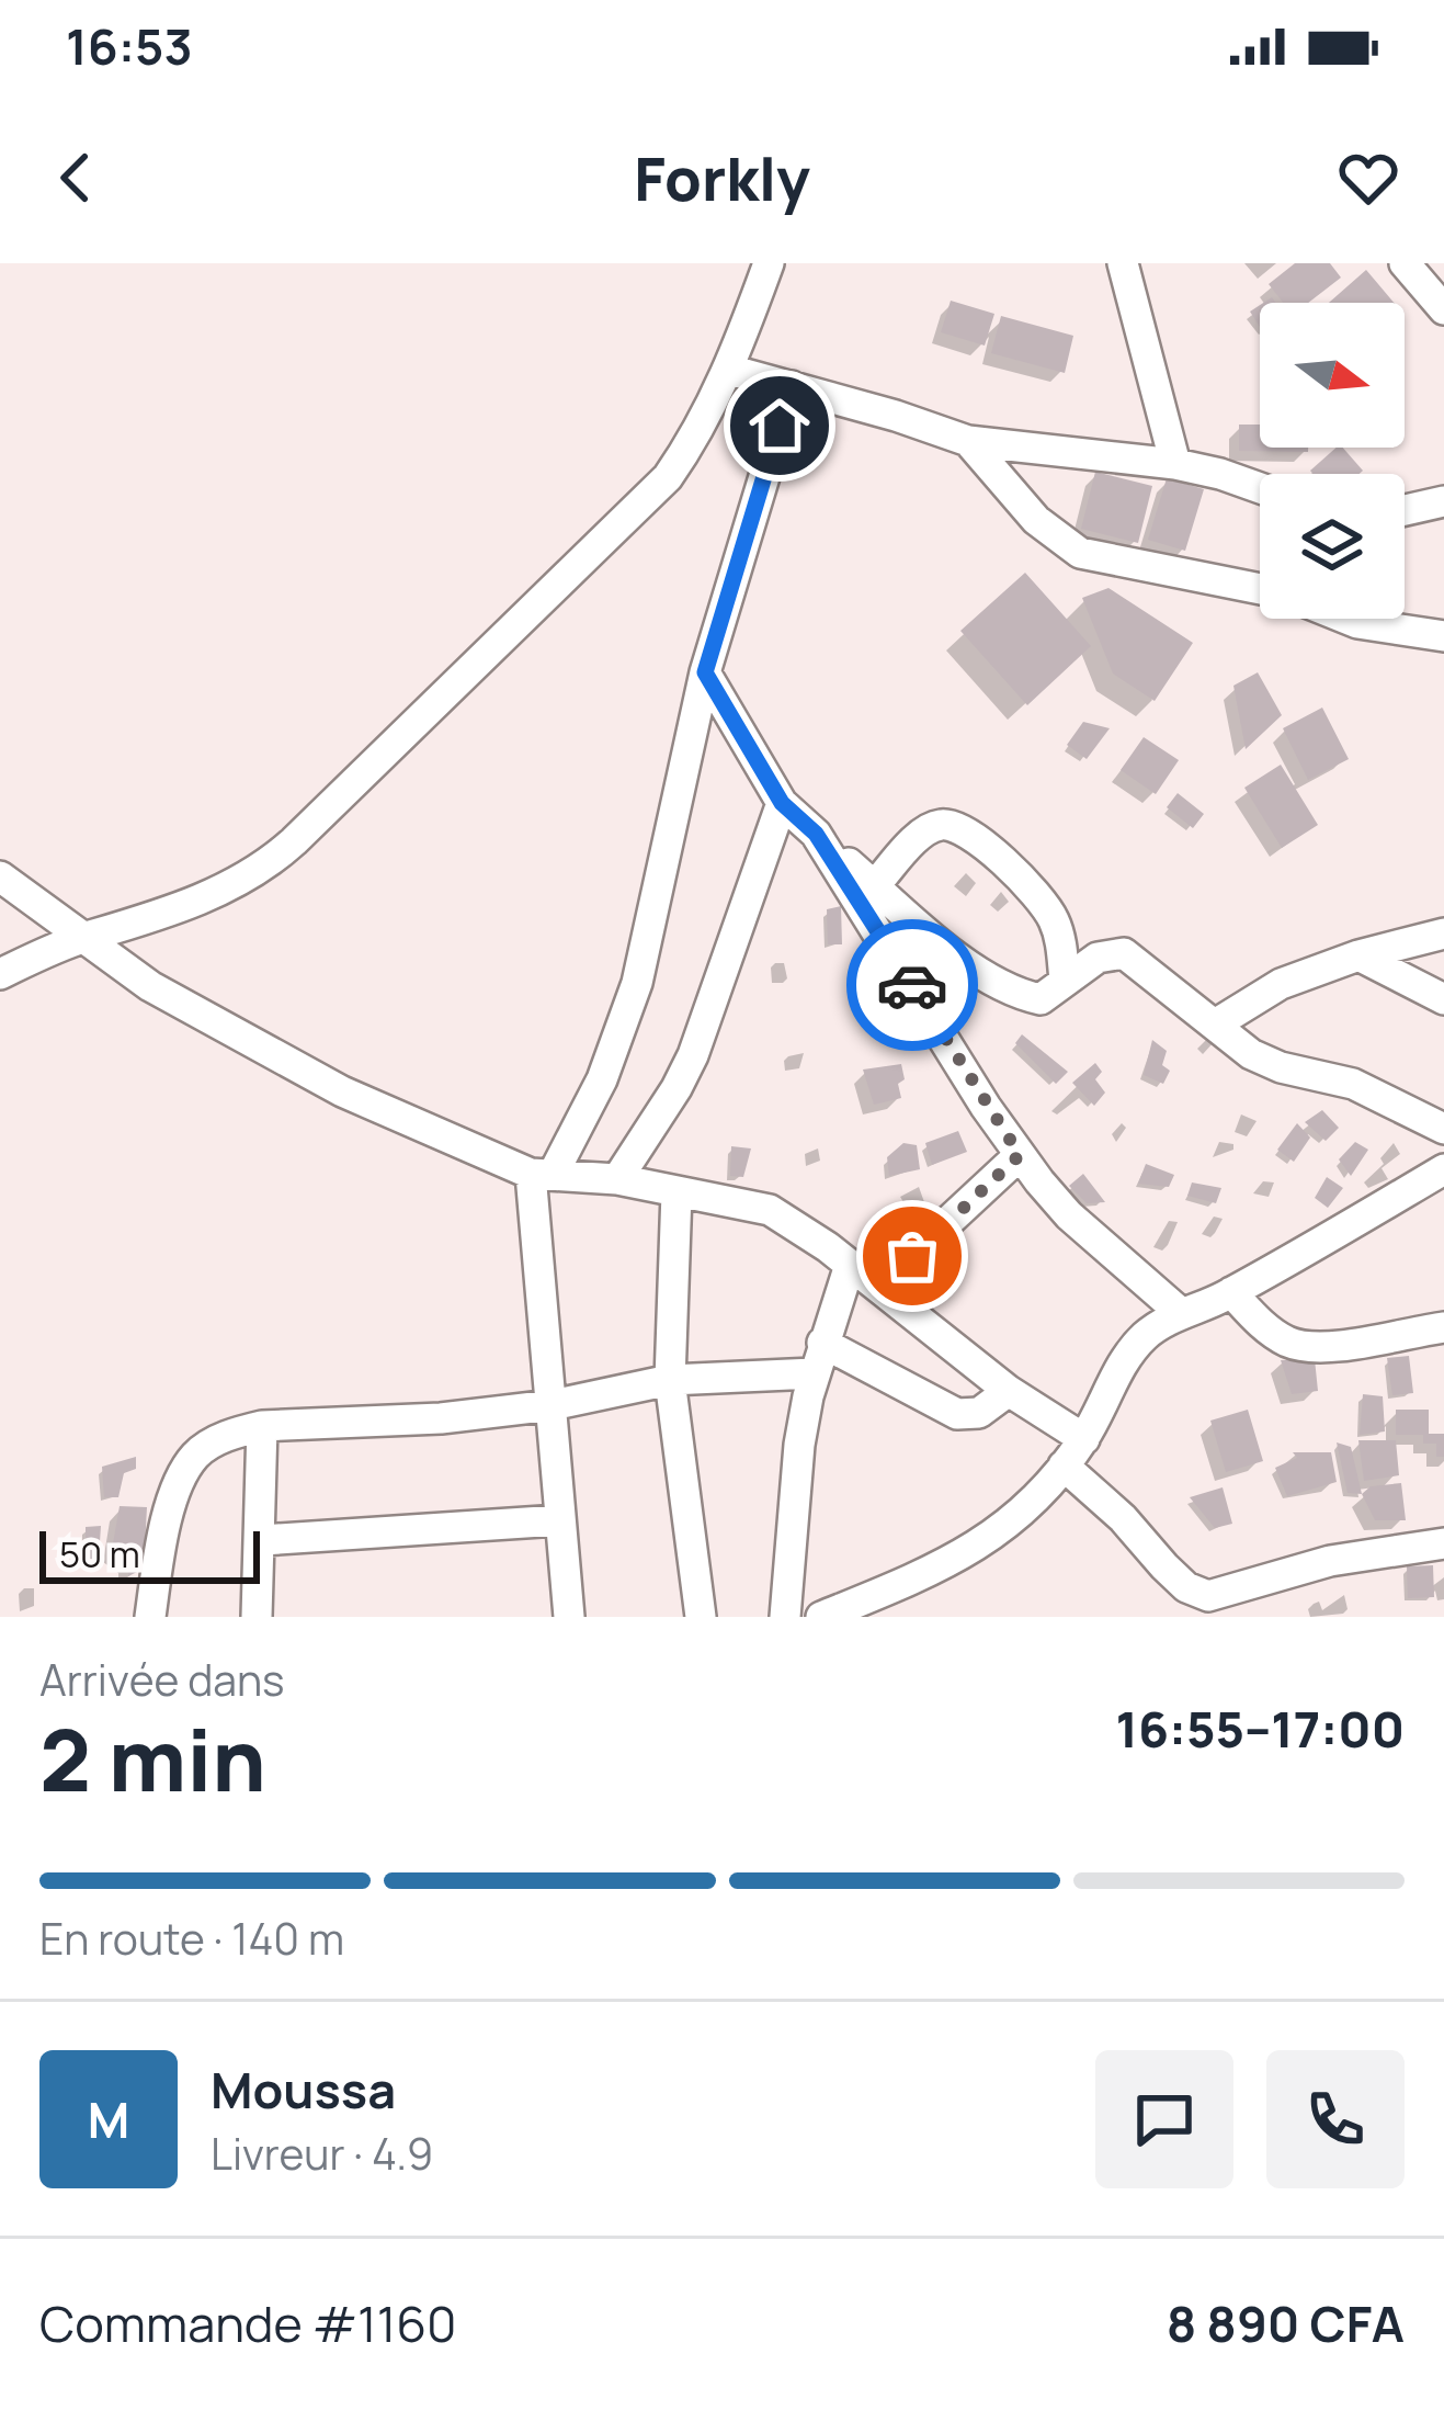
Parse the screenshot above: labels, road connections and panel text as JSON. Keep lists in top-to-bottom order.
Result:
{
  "scale_bar": "50 m",
  "north": "right",
  "page": {
    "status": "16:53",
    "header": "Forkly",
    "scale": "50 m",
    "heading": ["2 min", "Arrivée dans", "16:55–17:00"],
    "panel": [
      "Moussa",
      "Livreur · 4.9",
      "Commande #1160",
      "8 890 CFA"
    ],
    "bar": "En route · 140 m",
    "round": "M"
  }
}
